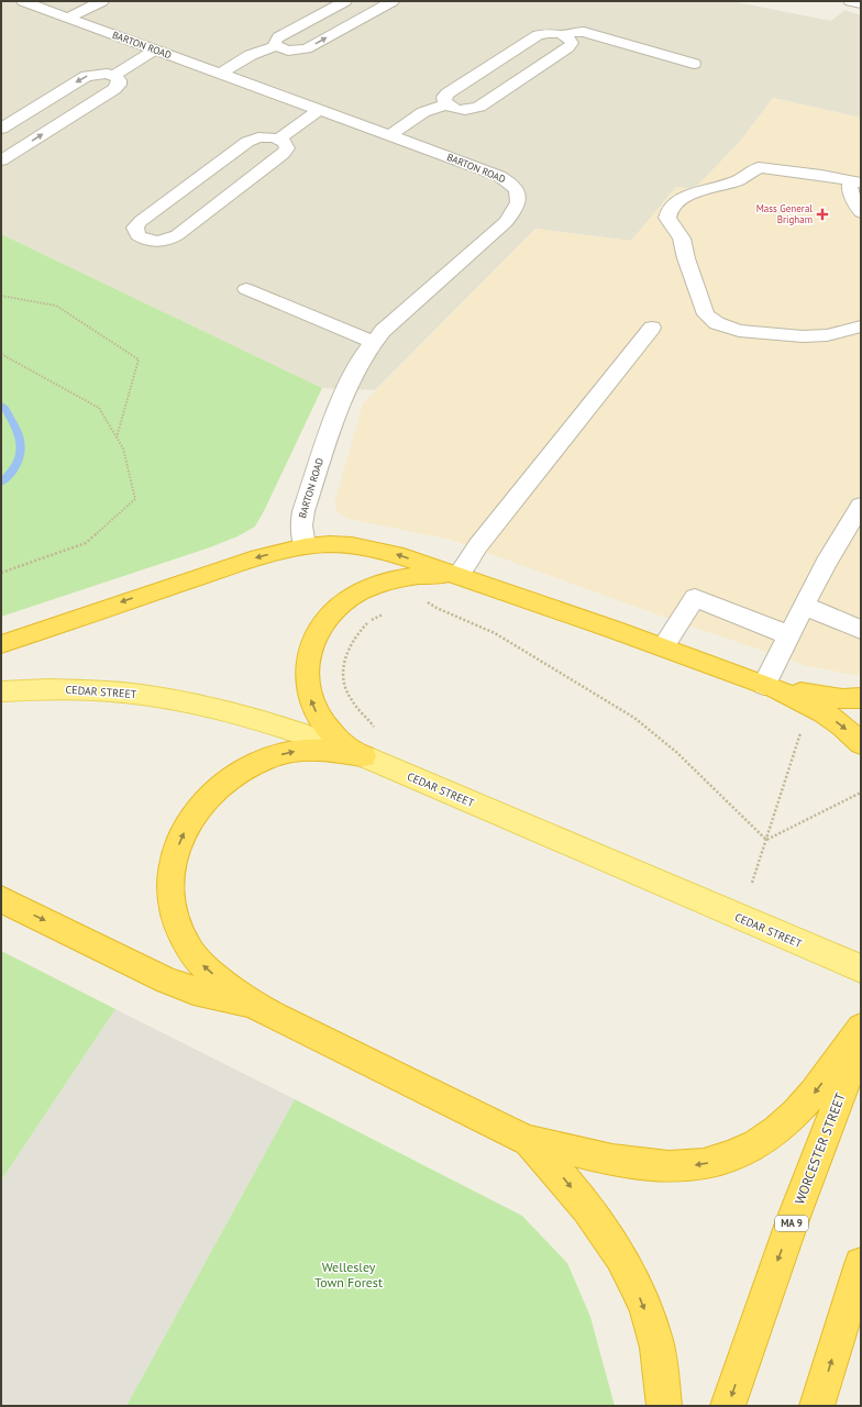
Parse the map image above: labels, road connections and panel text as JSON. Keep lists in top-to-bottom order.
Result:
{
  "streets": {
    "highway": ["WORCESTER STREET", "MA 9"],
    "main road": ["CEDAR STREET"],
    "lane": ["BARTON ROAD"]
  },
  "parks": ["Wellesley Town Forest"],
  "places": {
    "health": ["Mass General Brigham"]
  }
}
